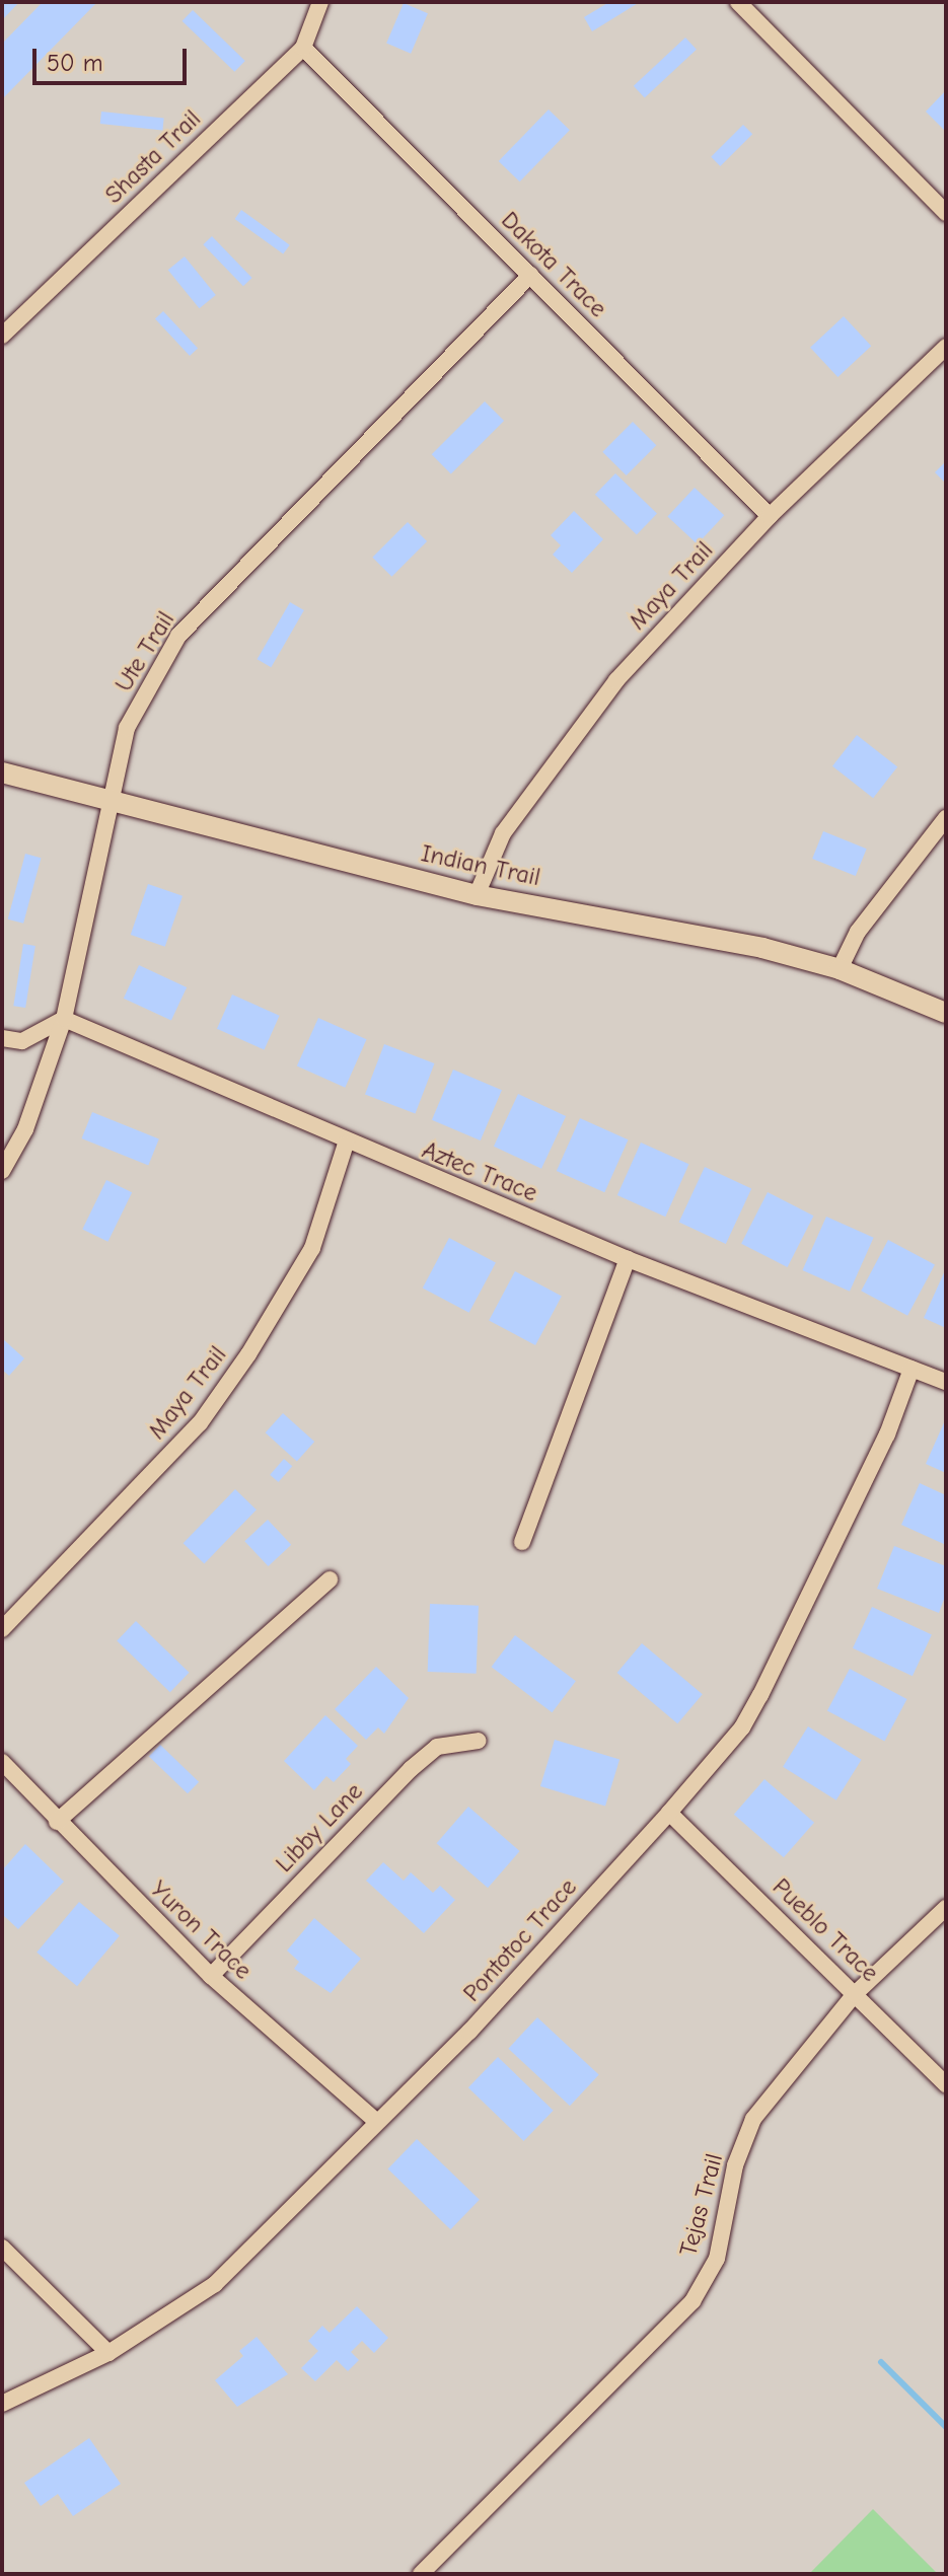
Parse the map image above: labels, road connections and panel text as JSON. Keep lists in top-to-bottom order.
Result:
{
  "streets": {
    "street": [
      "Shasta Trail",
      "Dakota Trace",
      "Maya Trail",
      "Ute Trail",
      "Indian Trail",
      "Aztec Trace",
      "Libby Lane",
      "Yuron Trace",
      "Pueblo Trace",
      "Pontotoc Trace",
      "Tejas Trail"
    ]
  },
  "crossings": [
    ["Shasta Trail", "Dakota Trace"],
    ["Dakota Trace", "Maya Trail"],
    ["Dakota Trace", "Ute Trail"],
    ["Maya Trail", "Indian Trail"],
    ["Maya Trail", "Aztec Trace"],
    ["Ute Trail", "Indian Trail"],
    ["Ute Trail", "Aztec Trace"],
    ["Aztec Trace", "Pontotoc Trace"],
    ["Libby Lane", "Yuron Trace"],
    ["Yuron Trace", "Pontotoc Trace"],
    ["Pueblo Trace", "Pontotoc Trace"],
    ["Pueblo Trace", "Tejas Trail"]
  ],
  "scale_bar": "50 m"
}
